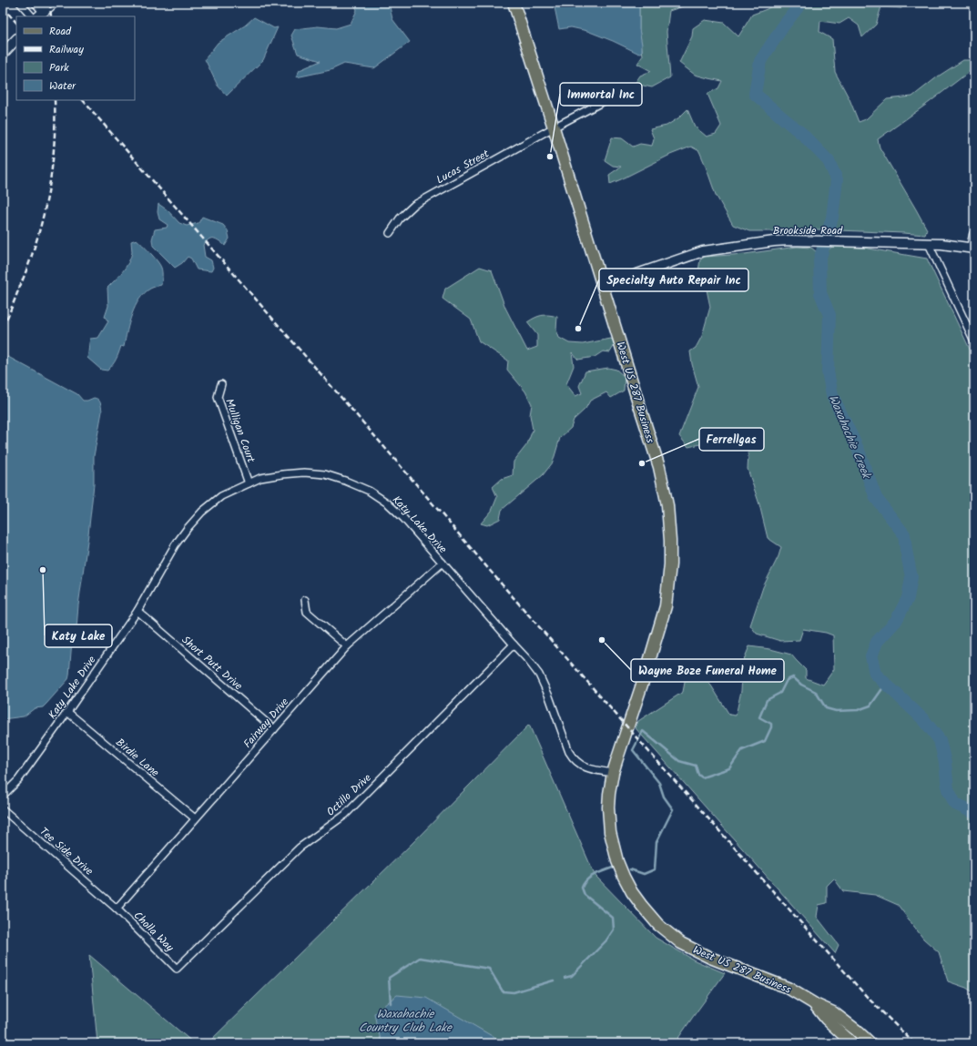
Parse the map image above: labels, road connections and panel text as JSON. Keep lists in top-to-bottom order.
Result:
{
  "streets": {
    "main road": ["Brookside Road", "West US 287 Business"],
    "street": [
      "Lucas Street",
      "Mulligan Court",
      "Katy Lake Drive",
      "Short Putt Drive",
      "Fairway Drive",
      "Birdie Lane",
      "Octillo Drive",
      "Tee Side Drive",
      "Cholla Way"
    ]
  },
  "crossings": [
    ["Lucas Street", "West US 287 Business"],
    ["Brookside Road", "West US 287 Business"],
    ["West US 287 Business", "Katy Lake Drive"],
    ["Mulligan Court", "Katy Lake Drive"],
    ["Katy Lake Drive", "Short Putt Drive"],
    ["Katy Lake Drive", "Fairway Drive"],
    ["Katy Lake Drive", "Birdie Lane"],
    ["Katy Lake Drive", "Octillo Drive"],
    ["Short Putt Drive", "Fairway Drive"],
    ["Fairway Drive", "Birdie Lane"],
    ["Fairway Drive", "Tee Side Drive"],
    ["Fairway Drive", "Cholla Way"],
    ["Octillo Drive", "Cholla Way"],
    ["Tee Side Drive", "Cholla Way"]
  ],
  "water": ["Waxahachie Creek", "Waxahachie Country Club Lake"],
  "places": [
    "Immortal Inc",
    "Specialty Auto Repair Inc",
    "Ferrellgas",
    "Katy Lake",
    "Wayne Boze Funeral Home"
  ],
  "legend": [
    "Road",
    "Railway",
    "Park",
    "Water"
  ]
}
